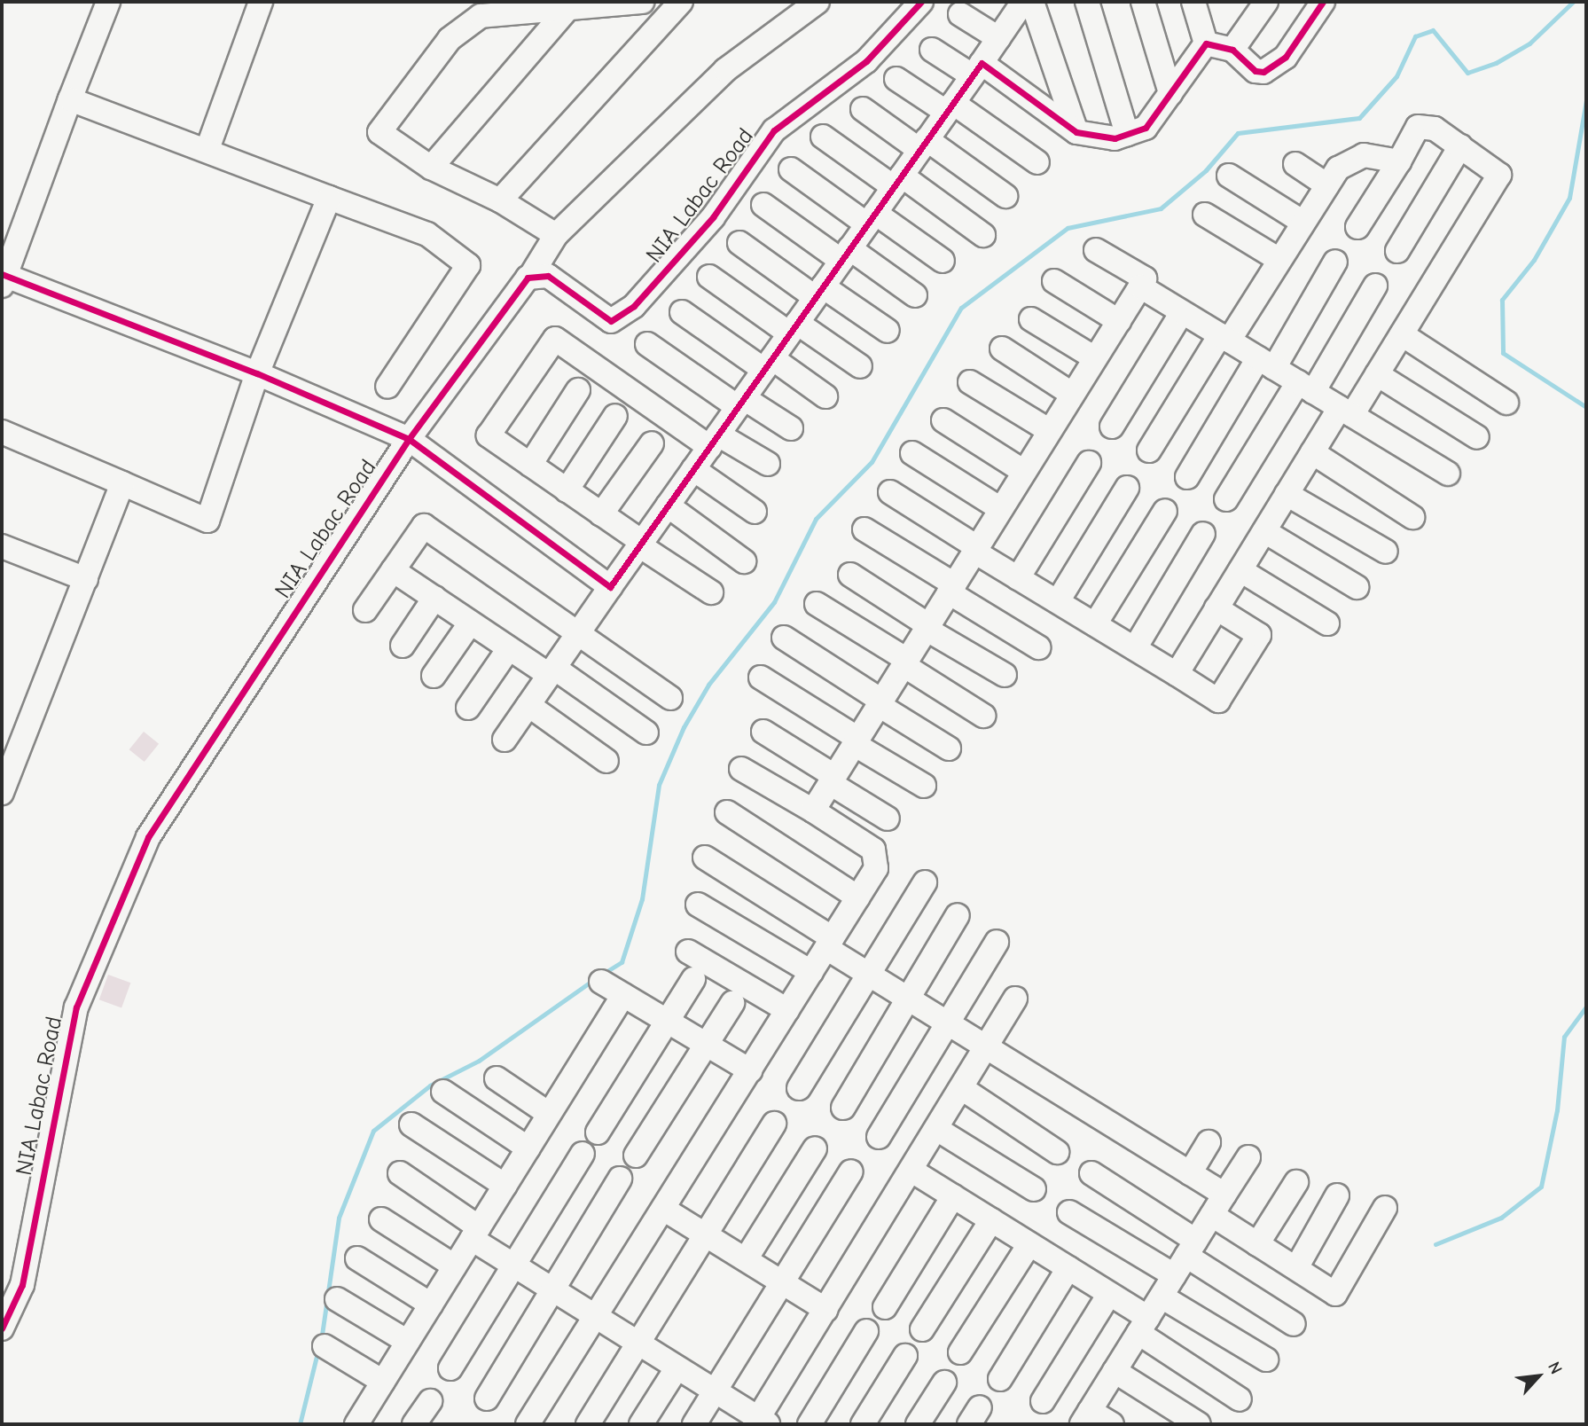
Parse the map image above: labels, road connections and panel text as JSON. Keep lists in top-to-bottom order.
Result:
{
  "streets": {
    "street": ["NIA Labac Road"]
  },
  "north": "top right"
}
